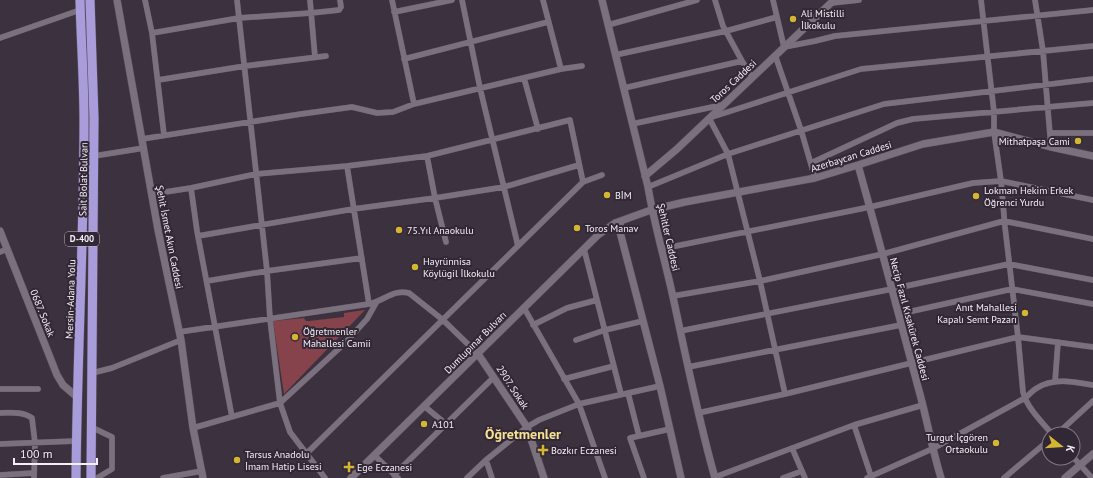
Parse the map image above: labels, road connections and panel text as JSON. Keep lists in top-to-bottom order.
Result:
{
  "streets": {
    "highway": ["Sait Bolat Bulvarı", "D-400", "Mersin-Adana Yolu"],
    "street": [
      "Toros Caddesi",
      "Azerbaycan Caddesi",
      "Şehit İsmet Akın Caddesi",
      "Şehitler Caddesi",
      "0687. Sokak",
      "Necip Fazıl Kısakürek Caddesi",
      "Dumlupınar Bulvarı",
      "2907. Sokak"
    ]
  },
  "crossings": [
    ["Toros Caddesi", "Şehitler Caddesi"],
    ["Azerbaycan Caddesi", "Şehitler Caddesi"],
    ["Azerbaycan Caddesi", "Necip Fazıl Kısakürek Caddesi"],
    ["Azerbaycan Caddesi", "Dumlupınar Bulvarı"],
    ["Mersin-Adana Yolu", "0687. Sokak"],
    ["Dumlupınar Bulvarı", "2907. Sokak"]
  ],
  "districts": ["Öğretmenler"],
  "places": {
    "other": [
      "Ali Mistilli İlkokulu",
      "Mithatpaşa Cami",
      "BİM",
      "Lokman Hekim Erkek Öğrenci Yurdu",
      "Toros Manav",
      "75.Yıl Anaokulu",
      "Hayrünnisa Köylügil İlkokulu",
      "Anıt Mahallesi Kapalı Semt Pazarı",
      "Öğretmenler Mahallesi Camii",
      "A101",
      "Turgut İçgören Ortaokulu",
      "Tarsus Anadolu İmam Hatip Lisesi"
    ],
    "health": ["Bozkır Eczanesi", "Ege Eczanesi"]
  },
  "scale_bar": "100 m",
  "north": "right"
}
